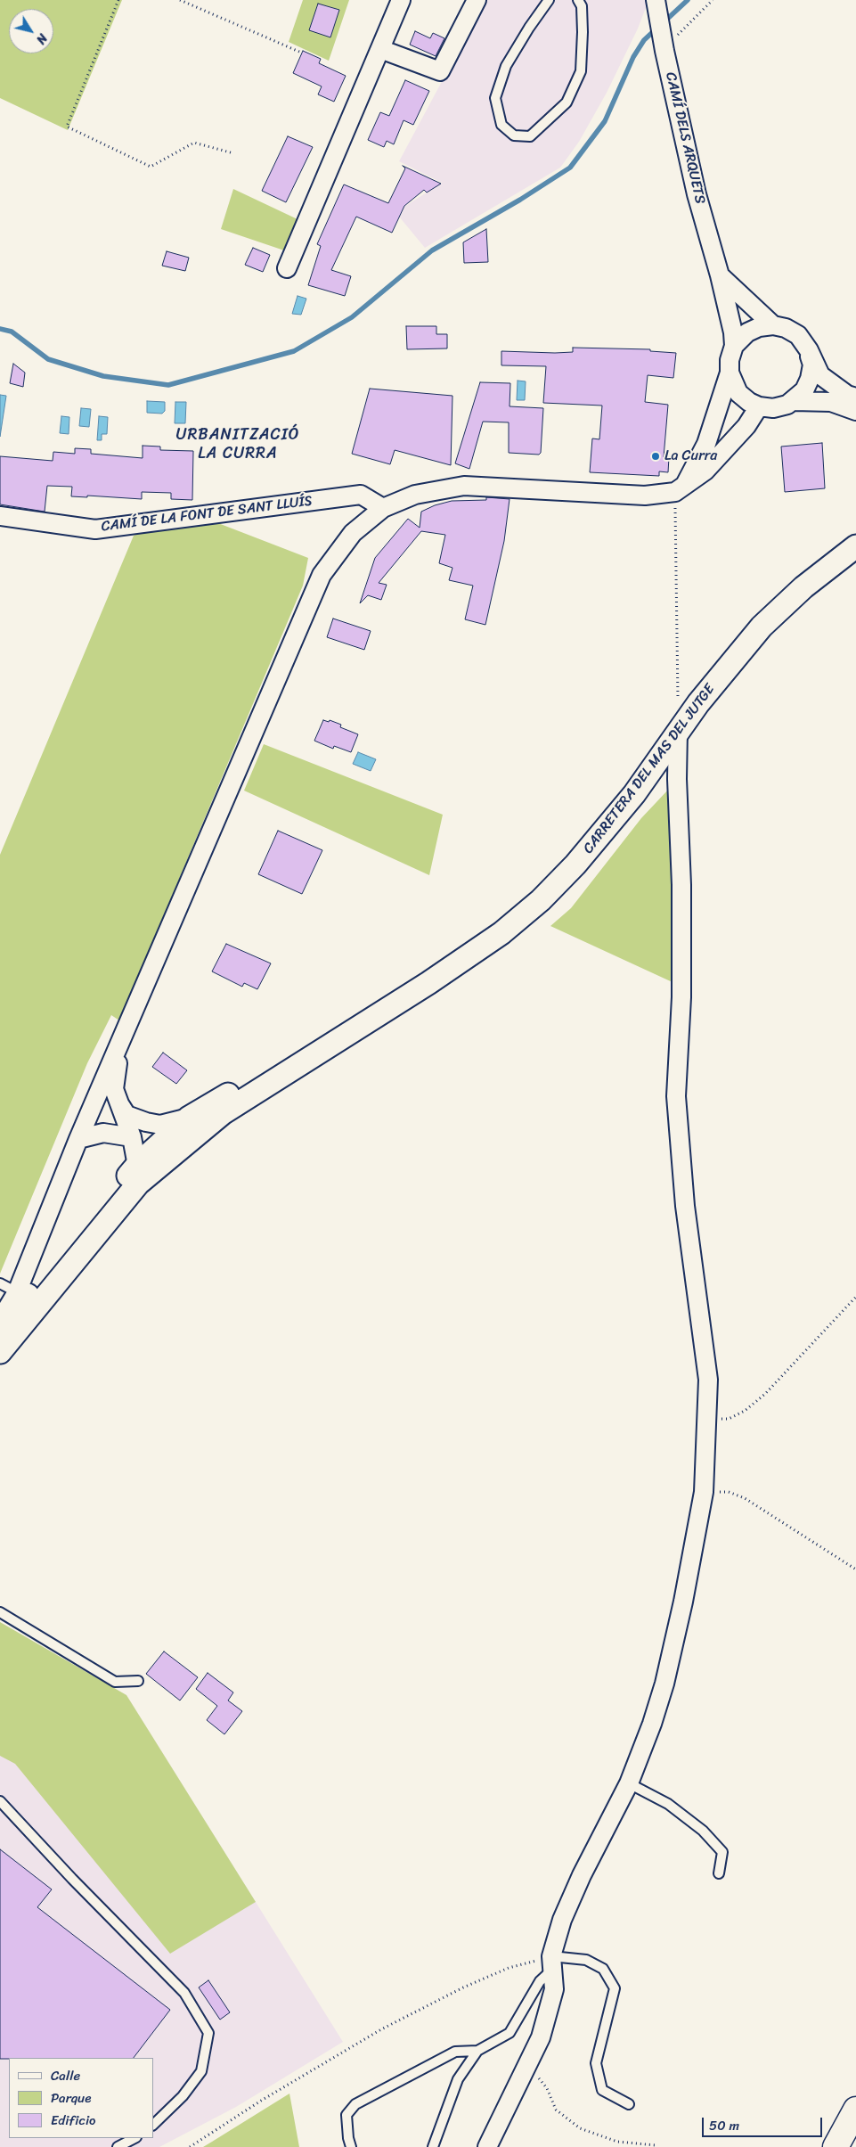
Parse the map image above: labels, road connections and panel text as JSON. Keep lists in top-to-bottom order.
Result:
{
  "streets": {
    "street": ["CAMÍ DELS ARQUETS", "CAMÍ DE LA FONT DE SANT LLUÍS", "CARRETERA DEL MAS DEL JUTGE"]
  },
  "districts": ["URBANITZACIÓ LA CURRA"],
  "places": ["La Curra"],
  "legend": ["Calle", "Parque", "Edificio"],
  "scale_bar": "50 m",
  "north": "bottom right"
}
